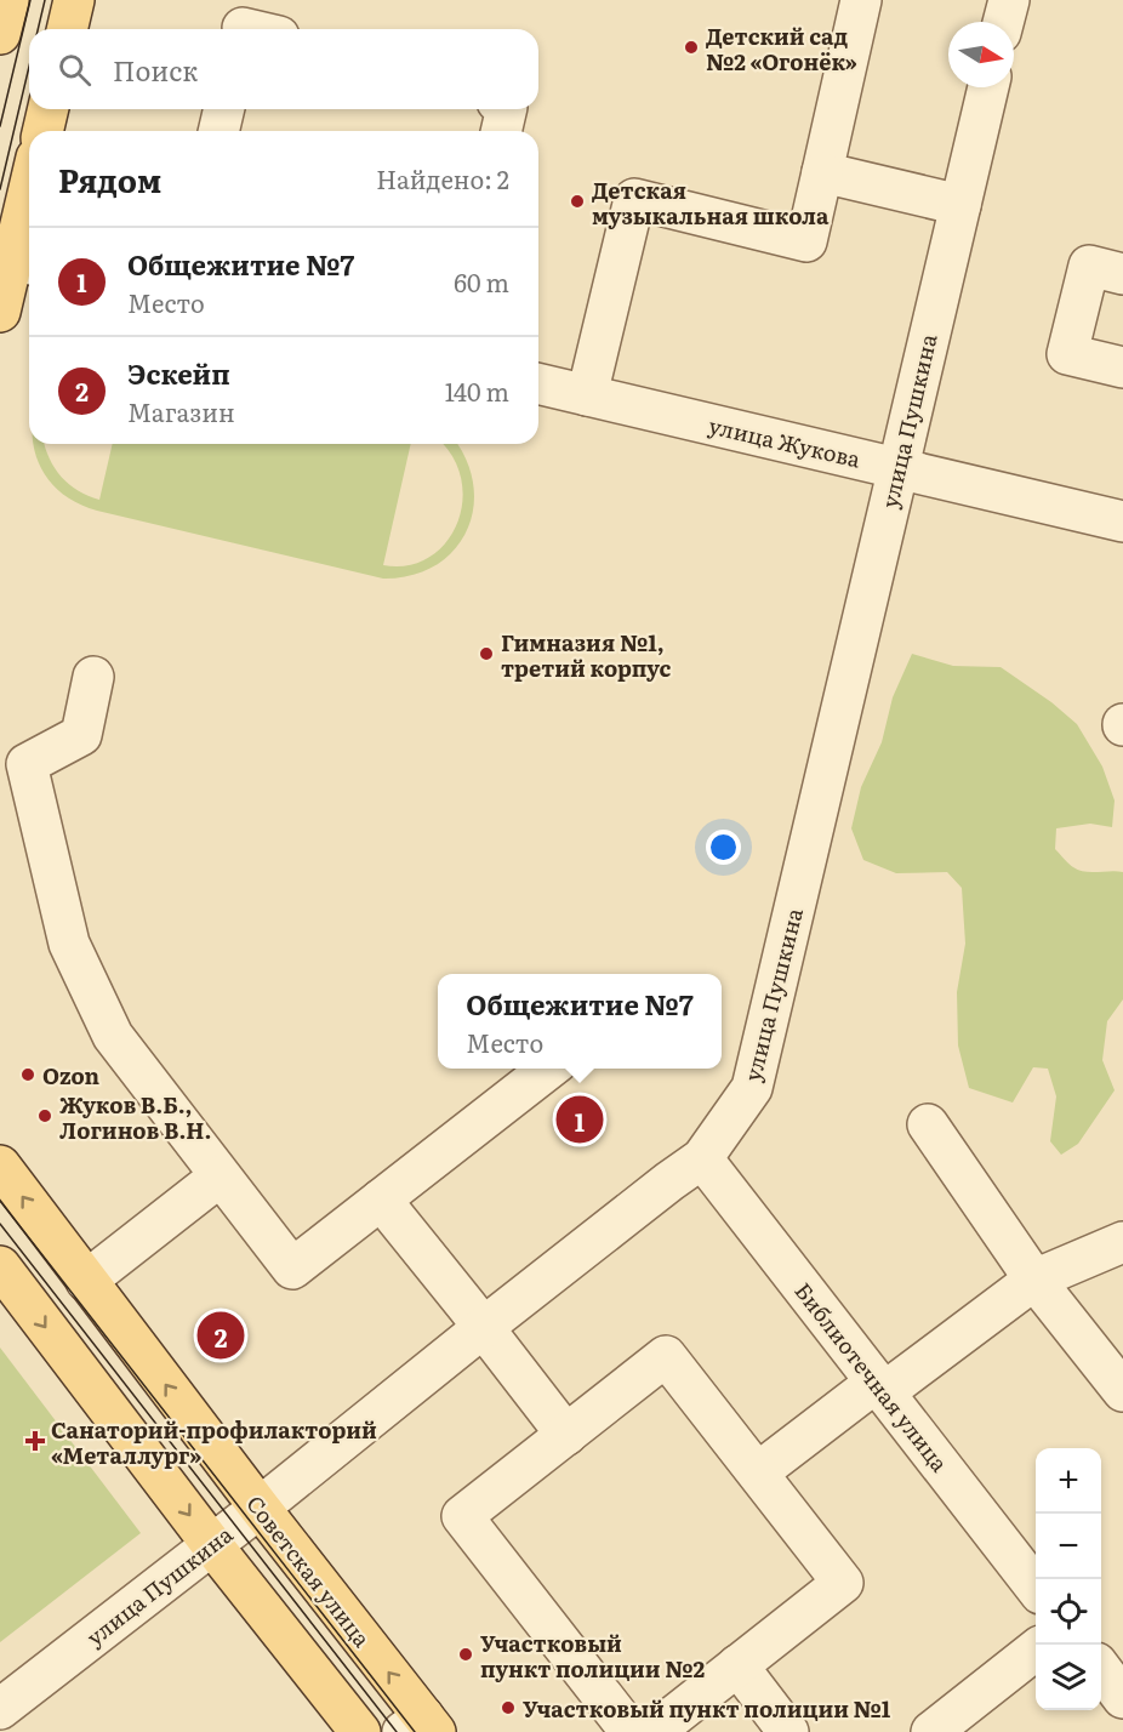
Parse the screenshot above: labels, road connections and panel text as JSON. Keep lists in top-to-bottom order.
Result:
{
  "streets": {
    "main road": ["Советская улица"],
    "street": ["улица Пушкина", "улица Жукова", "Библиотечная улица"]
  },
  "crossings": [
    ["улица Пушкина", "улица Жукова"],
    ["улица Пушкина", "Библиотечная улица"],
    ["улица Пушкина", "Советская улица"]
  ],
  "places": {
    "other": [
      "Детский сад №2 «Огонёк»",
      "Детская музыкальная школа",
      "Гимназия №1, третий корпус",
      "Ozon",
      "Жуков В.Б., Логинов В.Н.",
      "Участковый пункт полиции №2",
      "Участковый пункт полиции №1"
    ],
    "health": ["Санаторий-профилакторий «Металлург»"]
  },
  "north": "right",
  "page": {
    "search": "Поиск",
    "heading": ["Рядом", "Найдено: 2"],
    "list": [
      {
        "mark": "1",
        "name": "Общежитие №7",
        "note": "Место",
        "value": "60 m"
      },
      {
        "mark": "2",
        "name": "Эскейп",
        "note": "Магазин",
        "value": "140 m"
      }
    ],
    "popup": ["Общежитие №7", "Место"],
    "pins": ["1", "2"],
    "map_buttons": ["+", "−"]
  }
}
